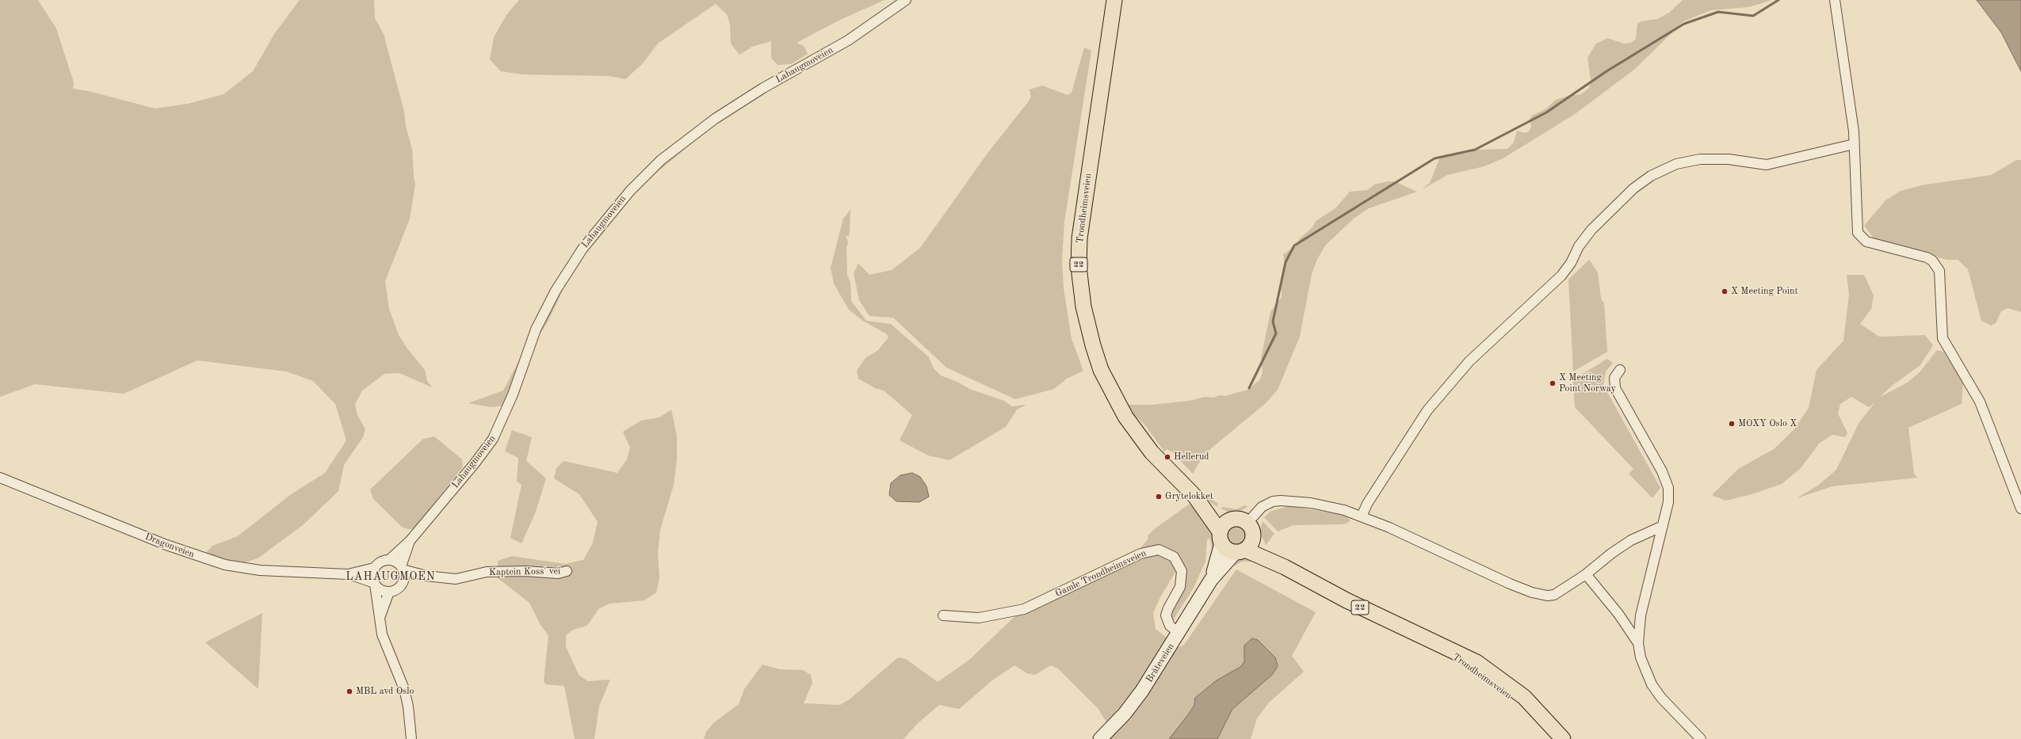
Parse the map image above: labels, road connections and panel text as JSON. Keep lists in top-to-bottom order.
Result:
{
  "streets": {
    "main road": ["Trondheimsveien", "22", "Bråteveien"],
    "street": [
      "Lahaugmoveien",
      "Dragonveien",
      "Kaptein Koss' vei",
      "Gamle Trondheimsveien"
    ]
  },
  "crossings": [
    ["Lahaugmoveien", "Dragonveien"],
    ["Lahaugmoveien", "Kaptein Koss' vei"],
    ["Trondheimsveien", "22"],
    ["Trondheimsveien", "Bråteveien"],
    ["22", "Bråteveien"],
    ["Dragonveien", "Kaptein Koss' vei"],
    ["Gamle Trondheimsveien", "Bråteveien"]
  ],
  "districts": ["LAHAUGMOEN"],
  "places": [
    "X Meeting Point",
    "X Meeting Point Norway",
    "MOXY Oslo X",
    "Hellerud",
    "Grytelokket",
    "MBL avd Oslo"
  ]
}
